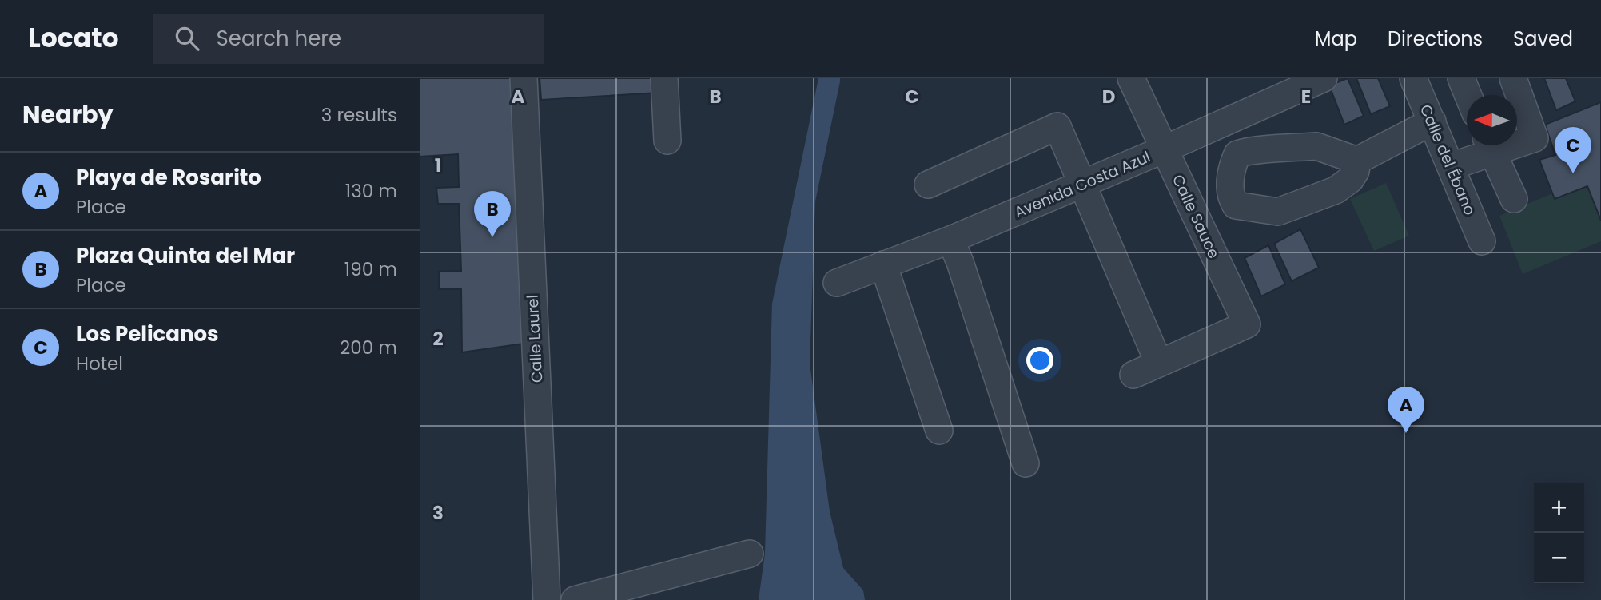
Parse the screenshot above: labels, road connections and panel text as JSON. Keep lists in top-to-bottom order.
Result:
{
  "streets": {
    "street": [
      "Calle del Ébano",
      "Avenida Costa Azul",
      "Calle Sauce",
      "Calle Laurel"
    ]
  },
  "crossings": [
    ["Avenida Costa Azul", "Calle Sauce"]
  ],
  "north": "left",
  "page": {
    "header": "Locato",
    "search": "Search here",
    "nav": ["Map", "Directions", "Saved"],
    "heading": ["Nearby", "3 results"],
    "pins": ["C", "B", "A"],
    "list": [
      {
        "mark": "A",
        "name": "Playa de Rosarito",
        "note": "Place",
        "value": "130 m"
      },
      {
        "mark": "B",
        "name": "Plaza Quinta del Mar",
        "note": "Place",
        "value": "190 m"
      },
      {
        "mark": "C",
        "name": "Los Pelicanos",
        "note": "Hotel",
        "value": "200 m"
      }
    ],
    "map_buttons": ["+", "−"]
  },
  "grid": {
    "columns": [
      "A",
      "B",
      "C",
      "D",
      "E"
    ],
    "rows": ["1", "2", "3"]
  }
}
